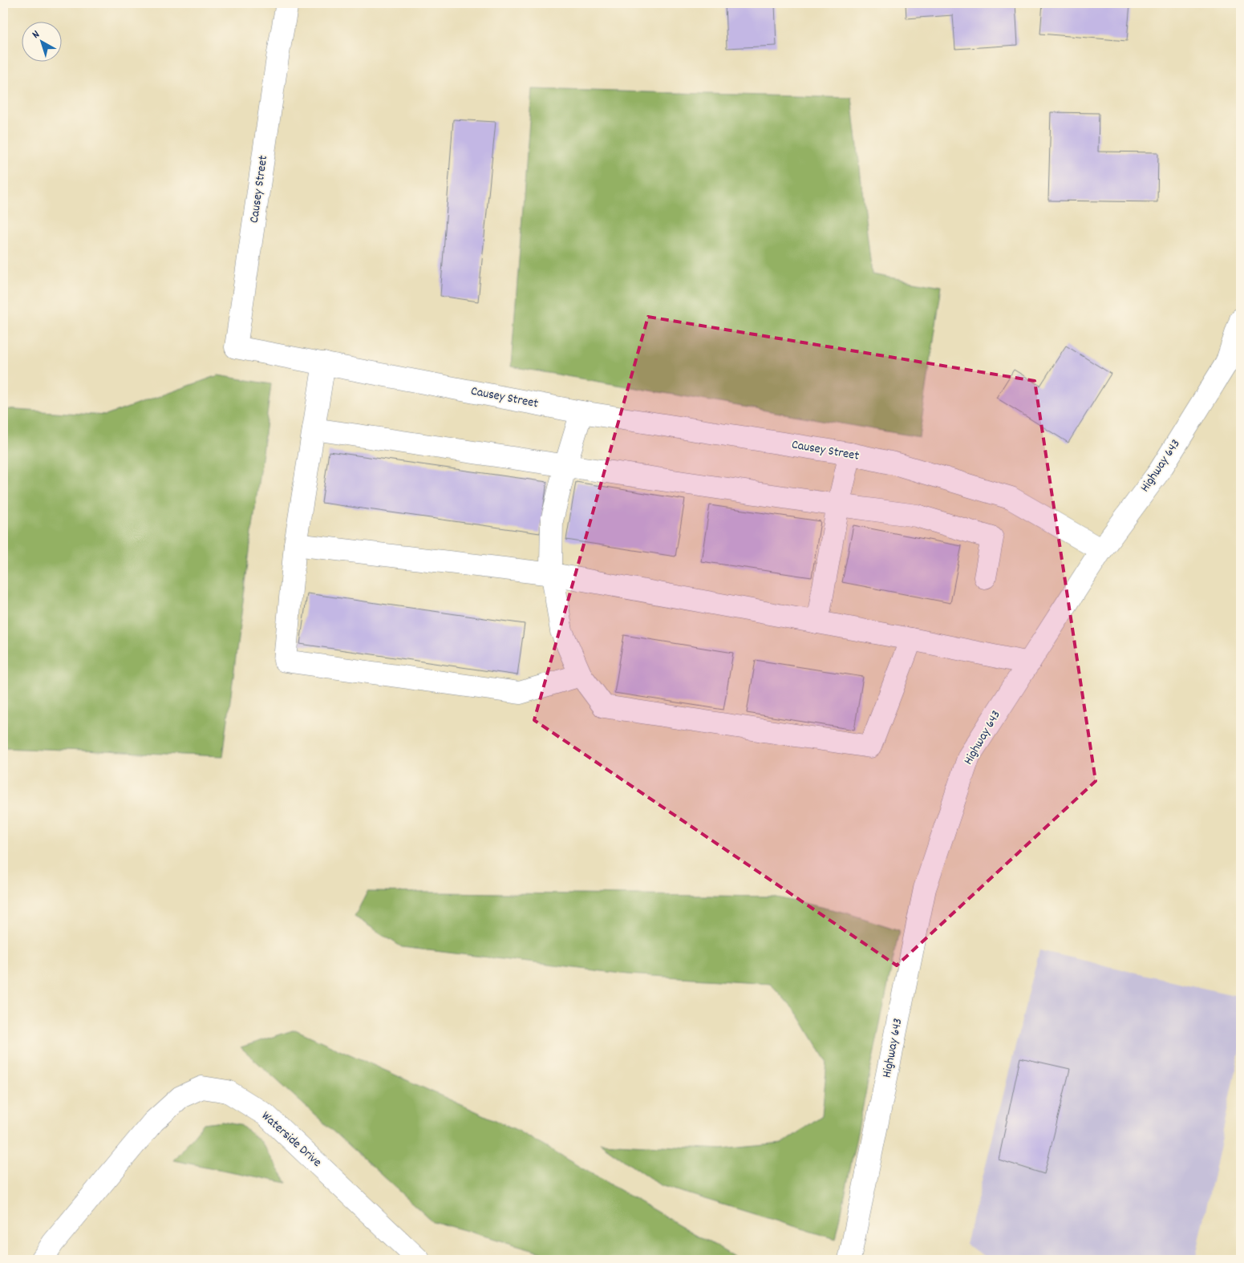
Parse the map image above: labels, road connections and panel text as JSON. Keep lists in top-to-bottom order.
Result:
{
  "streets": {
    "street": ["Causey Street", "Highway 643", "Waterside Drive"]
  },
  "crossings": [
    ["Causey Street", "Highway 643"]
  ],
  "north": "top left"
}
